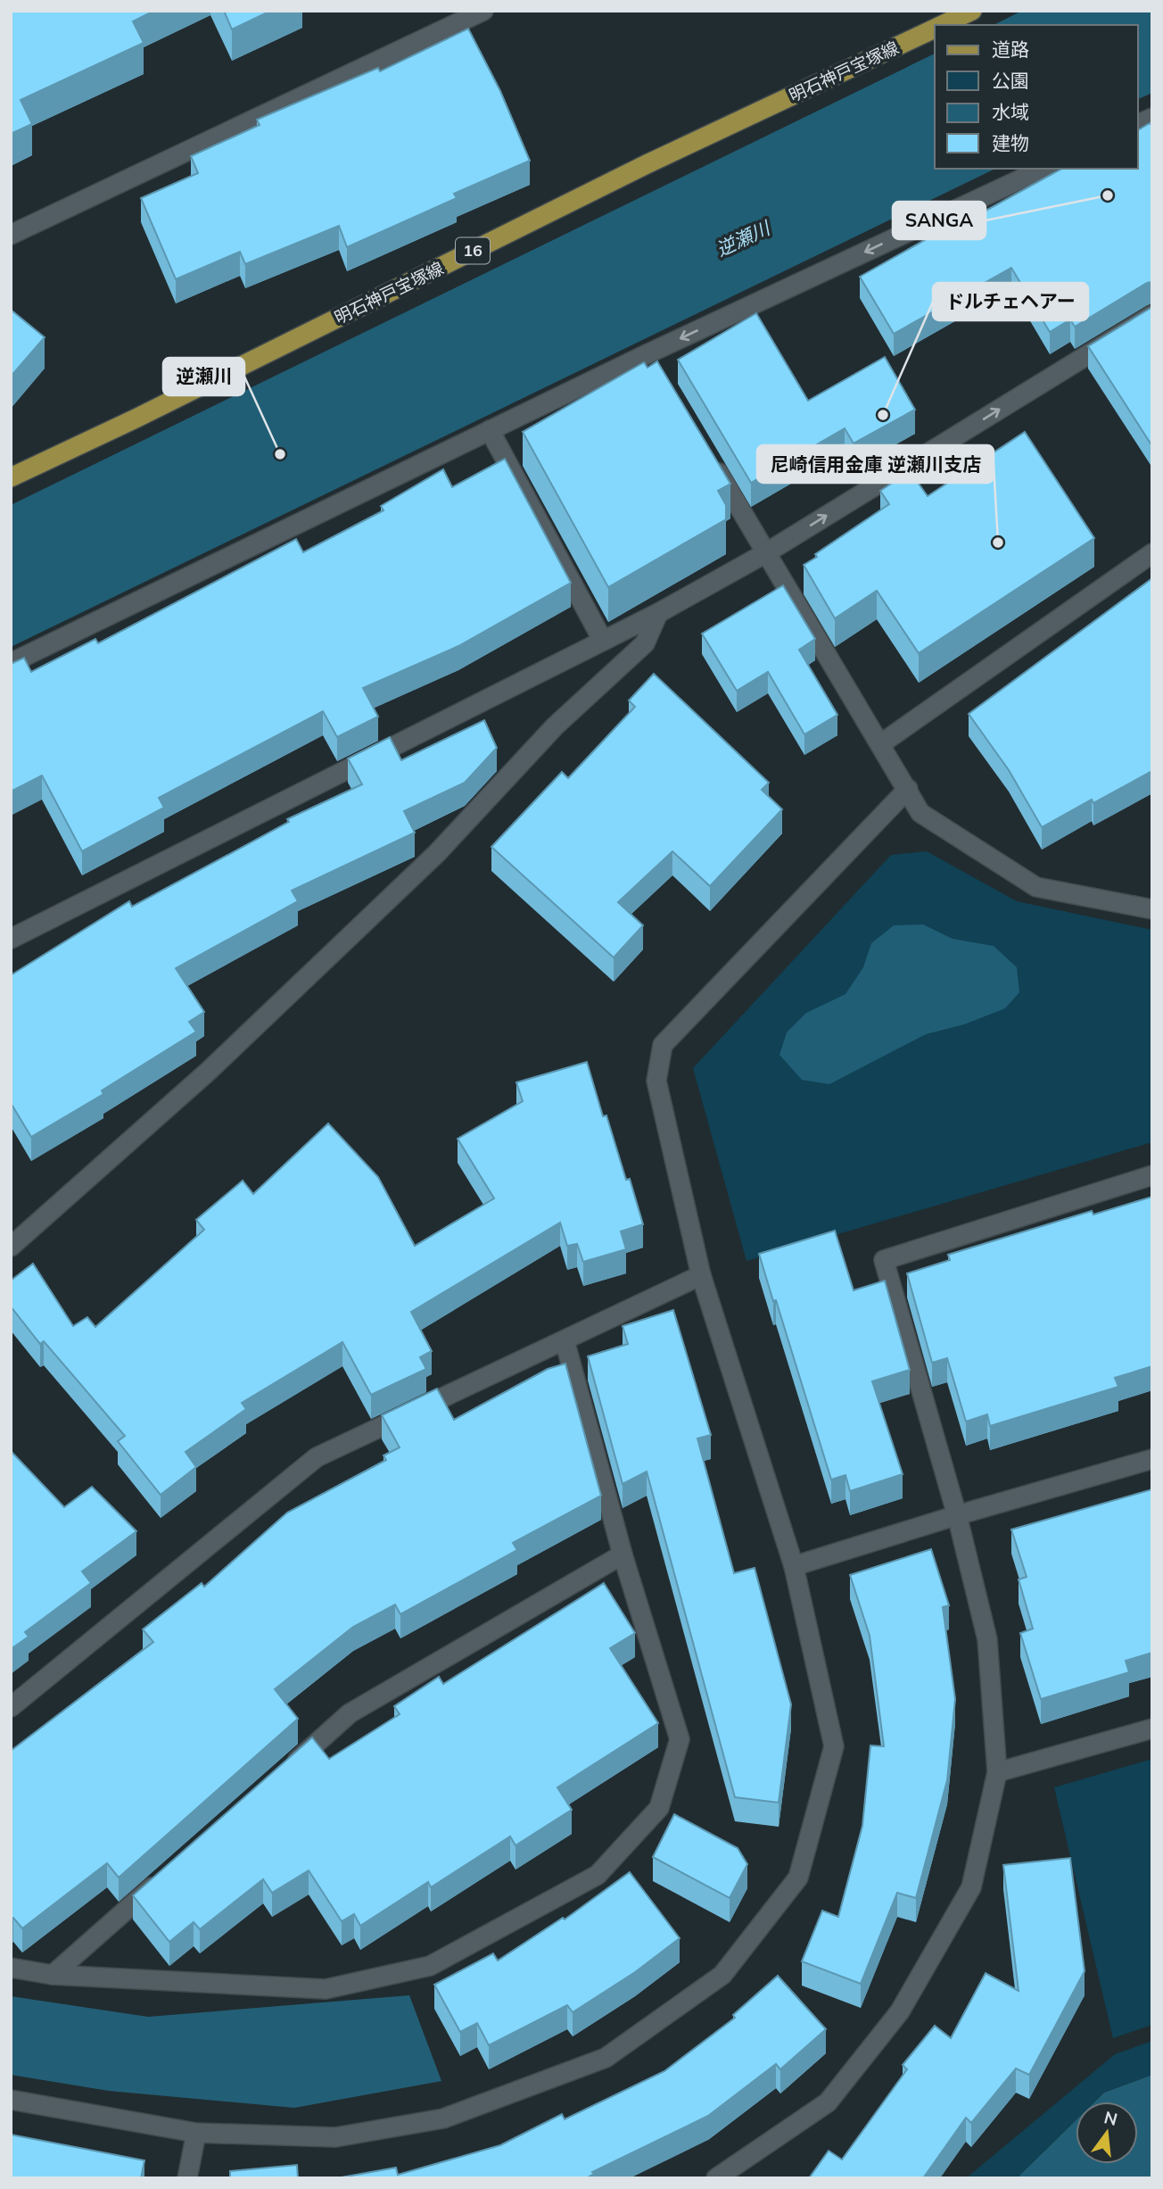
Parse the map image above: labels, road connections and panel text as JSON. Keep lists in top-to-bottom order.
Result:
{
  "streets": {
    "main road": ["明石神戸宝塚線", "16"]
  },
  "water": ["逆瀬川"],
  "places": [
    "SANGA",
    "ドルチェヘアー",
    "逆瀬川",
    "尼崎信用金庫 逆瀬川支店"
  ],
  "legend": [
    "道路",
    "公園",
    "水域",
    "建物"
  ],
  "north": "top"
}
